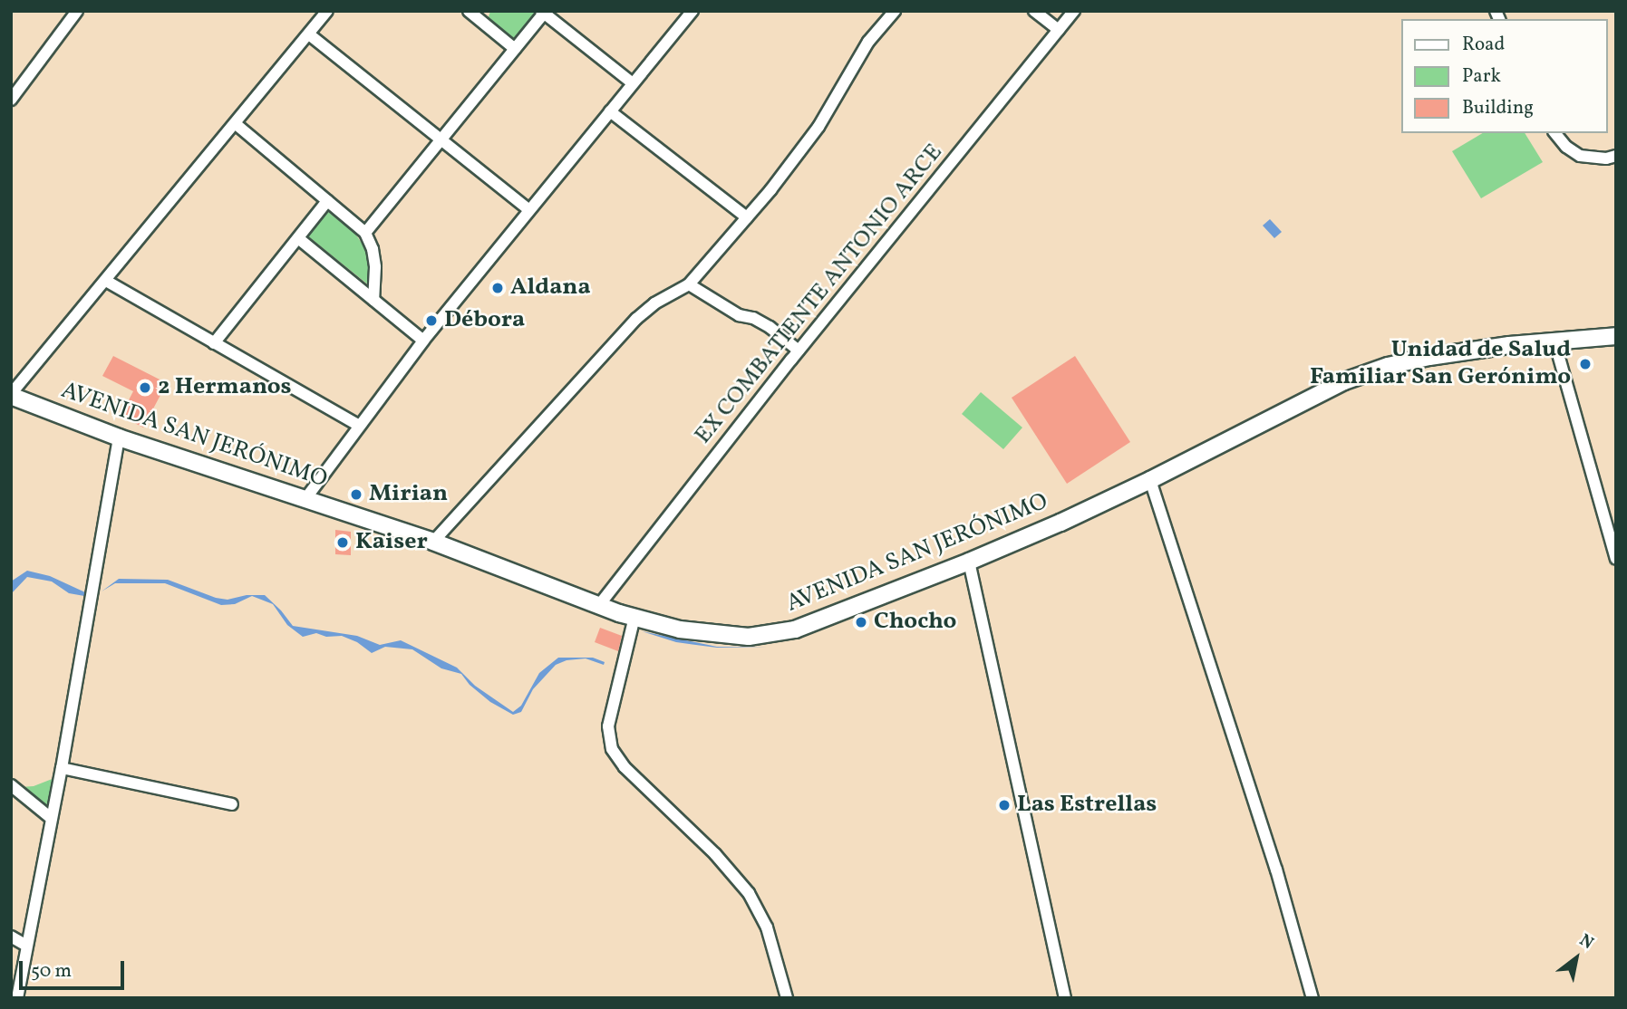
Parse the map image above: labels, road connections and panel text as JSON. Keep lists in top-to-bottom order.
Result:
{
  "streets": {
    "street": ["EX COMBATIENTE ANTONIO ARCE", "AVENIDA SAN JERÓNIMO"]
  },
  "crossings": [
    ["EX COMBATIENTE ANTONIO ARCE", "AVENIDA SAN JERÓNIMO"]
  ],
  "places": [
    "Aldana",
    "Débora",
    "Unidad de Salud Familiar San Gerónimo",
    "2 Hermanos",
    "Mirian",
    "Kaiser",
    "Chocho",
    "Las Estrellas"
  ],
  "legend": ["Road", "Park", "Building"],
  "scale_bar": "50 m",
  "north": "top right"
}
